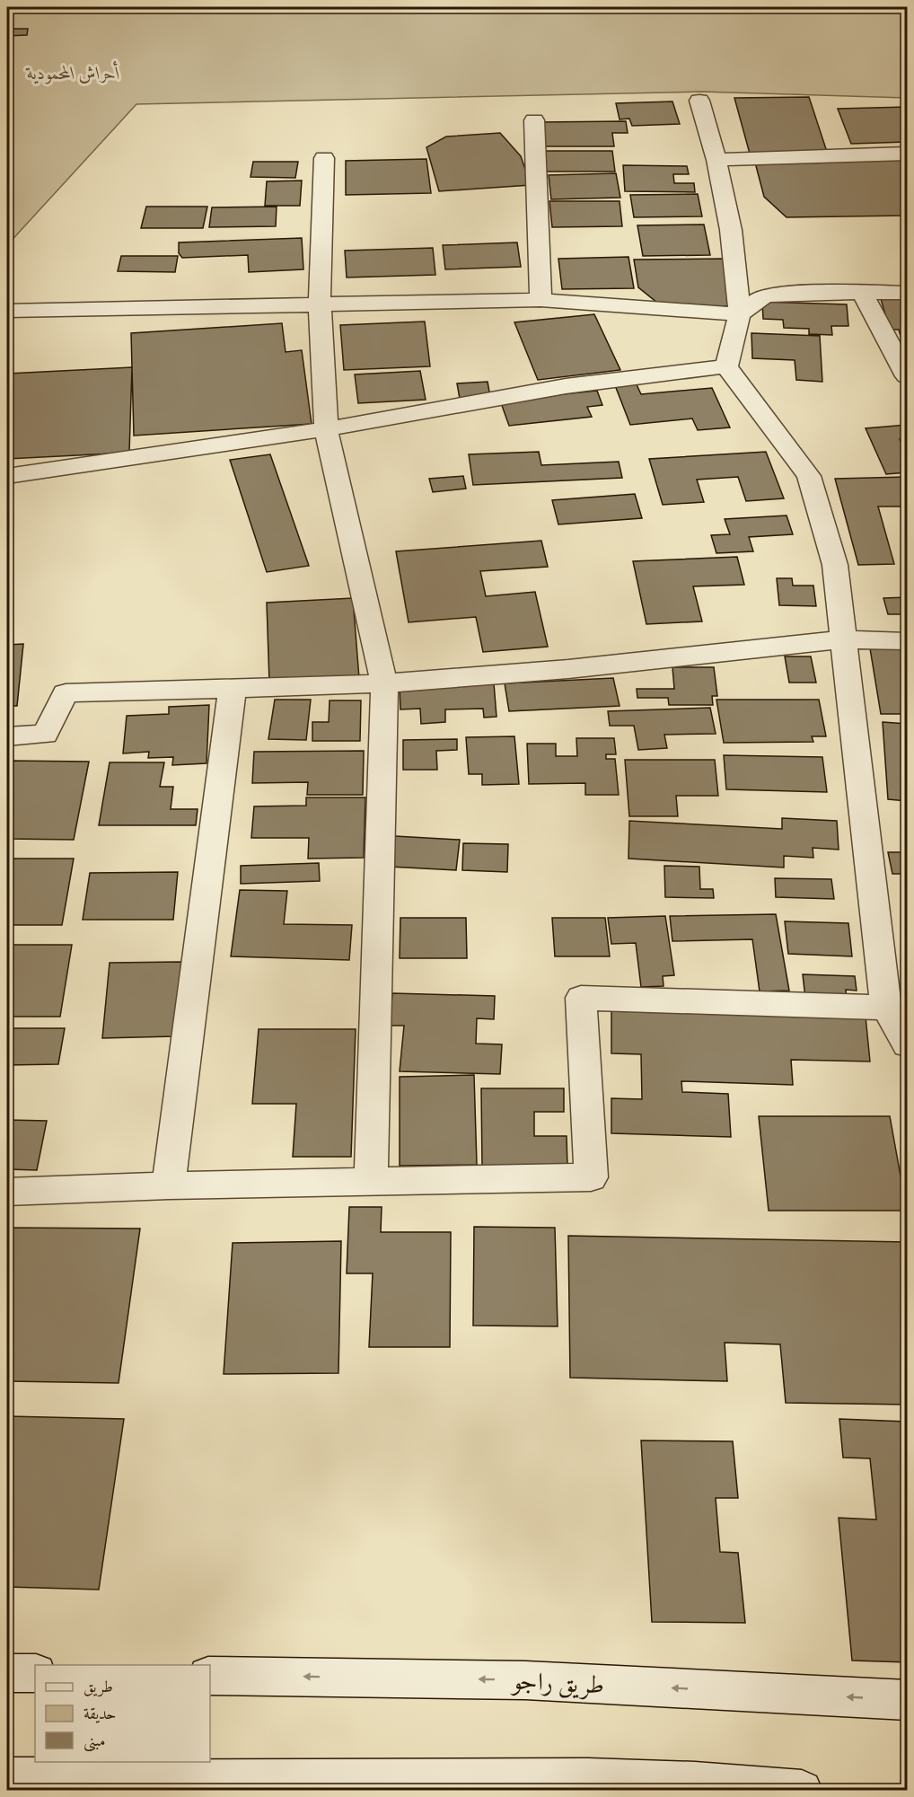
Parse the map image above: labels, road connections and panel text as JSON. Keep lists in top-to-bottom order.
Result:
{
  "streets": {
    "street": ["طريق راجو"]
  },
  "parks": ["أحراش المحمودية"],
  "legend": ["طريق", "حديقة", "مبنى"]
}
